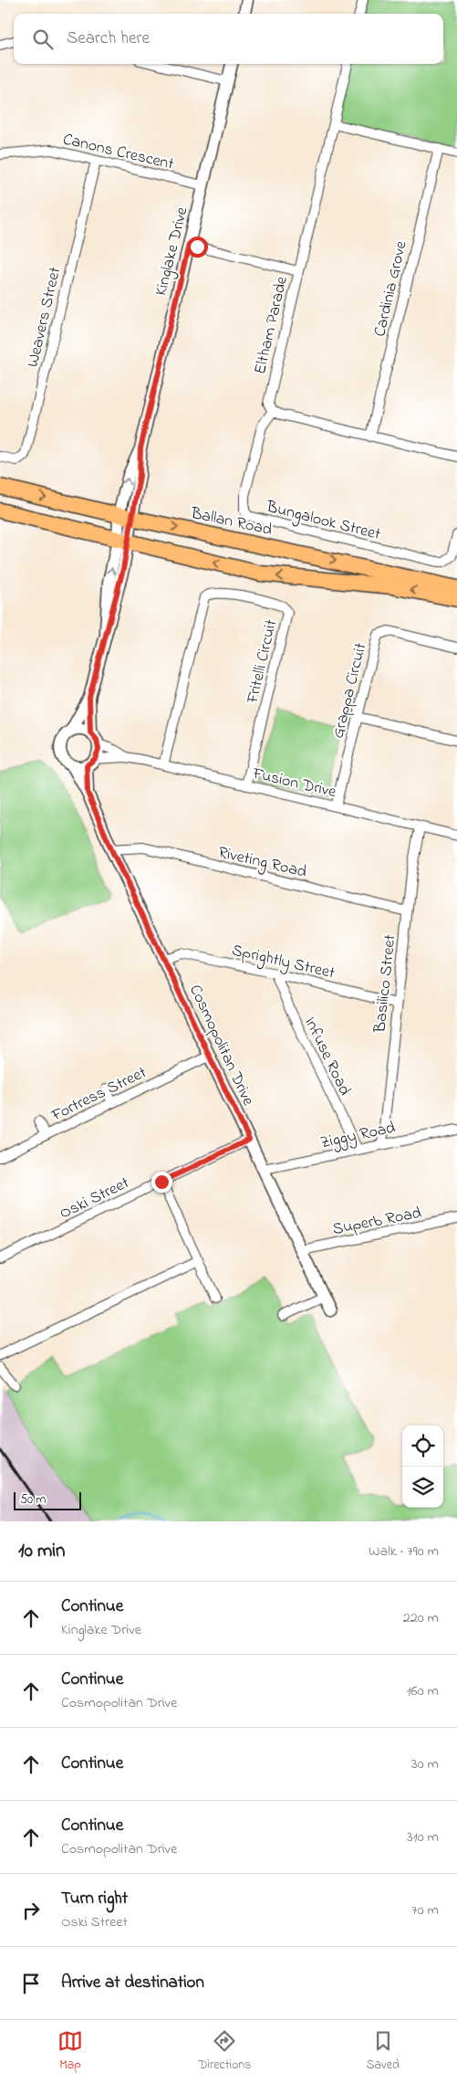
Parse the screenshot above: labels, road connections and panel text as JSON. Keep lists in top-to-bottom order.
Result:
{
  "streets": {
    "main road": ["Ballan Road"],
    "street": [
      "Canons Crescent",
      "Kinglake Drive",
      "Cardinia Grove",
      "Weavers Street",
      "Eltham Parade",
      "Bungalook Street",
      "Fritelli Circuit",
      "Grappa Circuit",
      "Fusion Drive",
      "Riveting Road",
      "Sprightly Street",
      "Basilico Street",
      "Cosmopolitan Drive",
      "Infuse Road",
      "Fortress Street",
      "Ziggy Road",
      "Oski Street",
      "Superb Road"
    ]
  },
  "crossings": [
    ["Canons Crescent", "Kinglake Drive"],
    ["Canons Crescent", "Weavers Street"],
    ["Kinglake Drive", "Ballan Road"],
    ["Eltham Parade", "Bungalook Street"],
    ["Fritelli Circuit", "Fusion Drive"],
    ["Grappa Circuit", "Fusion Drive"],
    ["Fusion Drive", "Basilico Street"],
    ["Fusion Drive", "Cosmopolitan Drive"],
    ["Riveting Road", "Basilico Street"],
    ["Riveting Road", "Cosmopolitan Drive"],
    ["Sprightly Street", "Basilico Street"],
    ["Sprightly Street", "Cosmopolitan Drive"],
    ["Sprightly Street", "Infuse Road"],
    ["Basilico Street", "Ziggy Road"],
    ["Cosmopolitan Drive", "Fortress Street"],
    ["Cosmopolitan Drive", "Ziggy Road"],
    ["Cosmopolitan Drive", "Oski Street"],
    ["Cosmopolitan Drive", "Superb Road"],
    ["Infuse Road", "Ziggy Road"]
  ],
  "scale_bar": "50 m",
  "page": {
    "search": "Search here",
    "scale": "50 m",
    "heading": ["10 min", "Walk · 790 m"],
    "list": [
      ["Continue", "Kinglake Drive", "220 m"],
      ["Continue", "Cosmopolitan Drive", "160 m"],
      ["Continue", "30 m"],
      ["Continue", "Cosmopolitan Drive", "310 m"],
      ["Turn right", "Oski Street", "70 m"],
      "Arrive at destination"
    ],
    "nav": ["Map", "Directions", "Saved"]
  }
}
